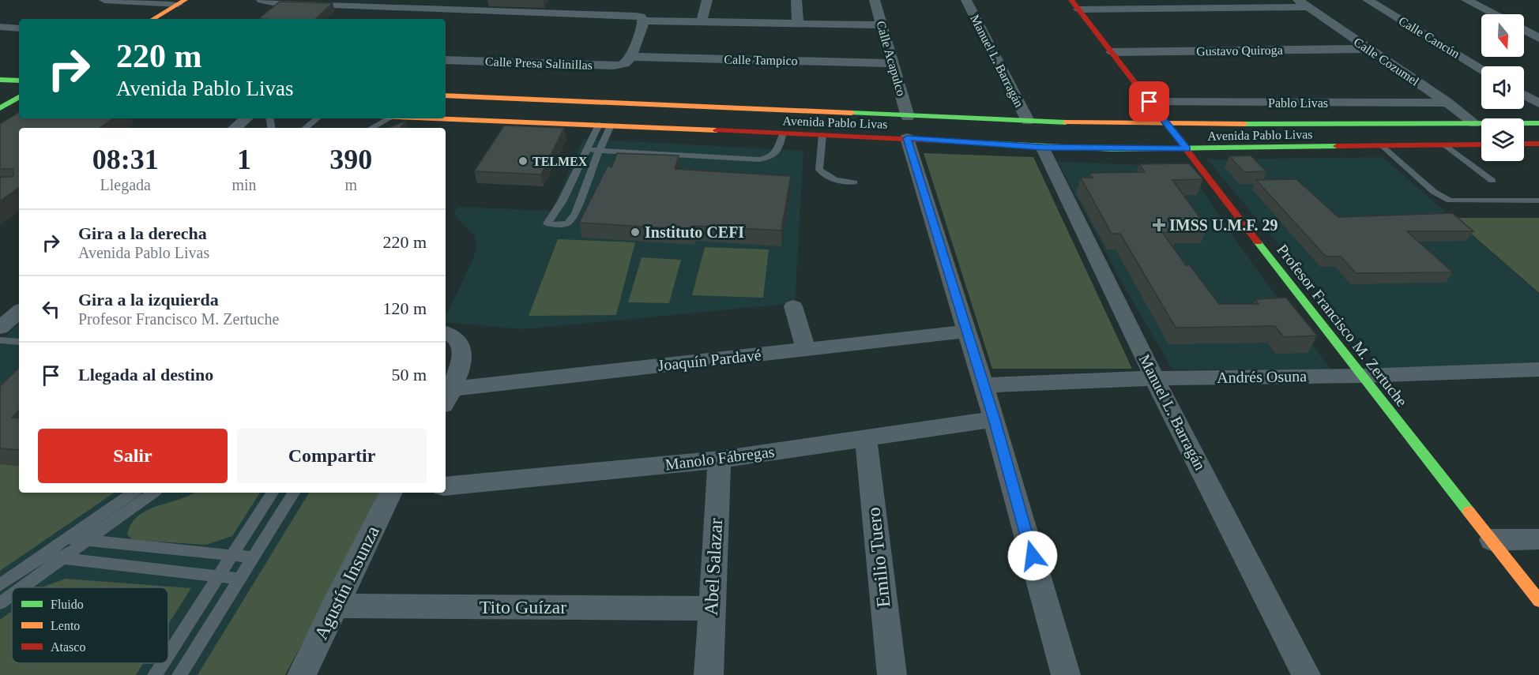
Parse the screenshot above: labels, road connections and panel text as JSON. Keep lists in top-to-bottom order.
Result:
{
  "streets": {
    "main road": ["Avenida Pablo Livas", "Profesor Francisco M. Zertuche"],
    "street": [
      "Calle Cancún",
      "Gustavo Quiroga",
      "Calle Acapulco",
      "Calle Tampico",
      "Manuel L. Barragán",
      "Calle Cozumel",
      "Calle Presa Salinillas",
      "Pablo Livas",
      "Joaquín Pardavé",
      "Andrés Osuna",
      "Manolo Fábregas",
      "Emilio Tuero",
      "Abel Salazar",
      "Agustín Insunza",
      "Tito Guízar"
    ]
  },
  "crossings": [
    ["Gustavo Quiroga", "Calle Cozumel"],
    ["Gustavo Quiroga", "Profesor Francisco M. Zertuche"],
    ["Calle Acapulco", "Calle Tampico"],
    ["Calle Acapulco", "Avenida Pablo Livas"],
    ["Calle Acapulco", "Joaquín Pardavé"],
    ["Calle Acapulco", "Andrés Osuna"],
    ["Calle Acapulco", "Manolo Fábregas"],
    ["Calle Tampico", "Calle Presa Salinillas"],
    ["Manuel L. Barragán", "Avenida Pablo Livas"],
    ["Manuel L. Barragán", "Andrés Osuna"],
    ["Calle Cozumel", "Pablo Livas"],
    ["Calle Cozumel", "Avenida Pablo Livas"],
    ["Pablo Livas", "Profesor Francisco M. Zertuche"],
    ["Avenida Pablo Livas", "Profesor Francisco M. Zertuche"],
    ["Profesor Francisco M. Zertuche", "Andrés Osuna"],
    ["Manolo Fábregas", "Emilio Tuero"],
    ["Manolo Fábregas", "Abel Salazar"],
    ["Abel Salazar", "Tito Guízar"],
    ["Agustín Insunza", "Tito Guízar"]
  ],
  "places": {
    "other": ["TELMEX", "Instituto CEFI"],
    "health": ["IMSS U.M.F. 29"]
  },
  "legend": ["Fluido", "Lento", "Atasco"],
  "north": "bottom",
  "page": {
    "turn": ["220 m", "Avenida Pablo Livas"],
    "eta": [
      "08:31",
      "Llegada",
      "1",
      "min",
      "390",
      "m"
    ],
    "list": [
      {
        "name": "Gira a la derecha",
        "note": "Avenida Pablo Livas",
        "value": "220 m"
      },
      {
        "name": "Gira a la izquierda",
        "note": "Profesor Francisco M. Zertuche",
        "value": "120 m"
      },
      {
        "name": "Llegada al destino",
        "value": "50 m"
      }
    ],
    "buttons": ["Salir", "Compartir"]
  }
}
